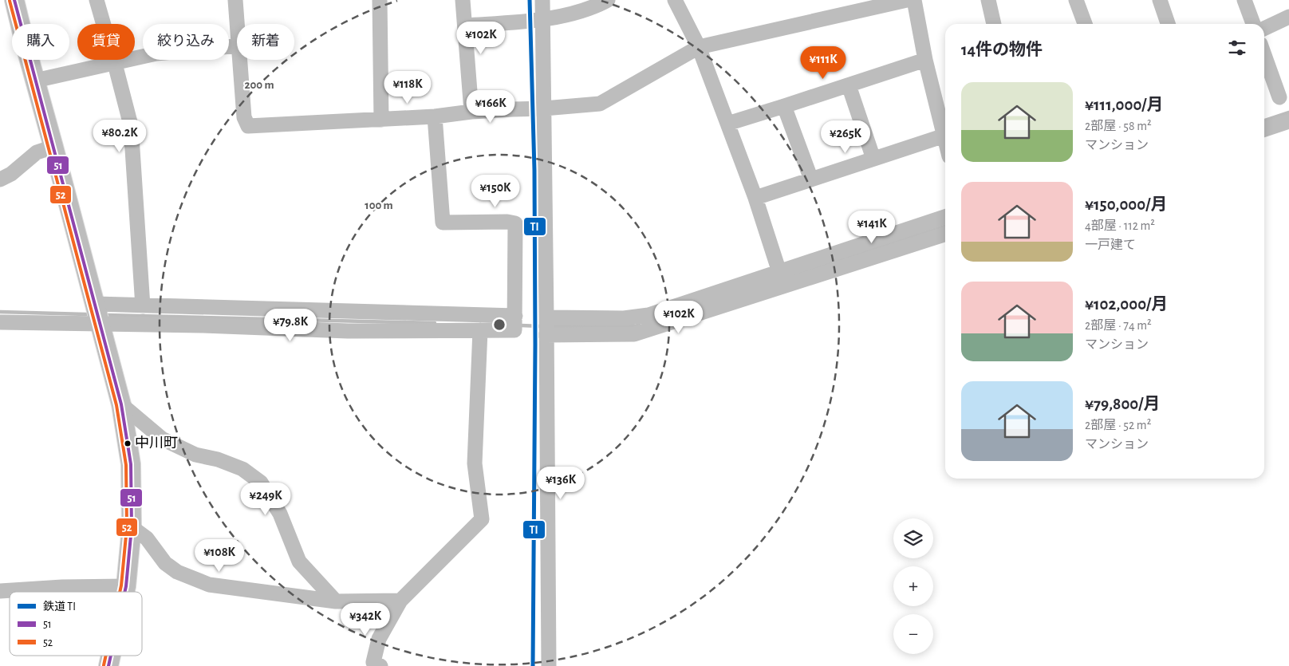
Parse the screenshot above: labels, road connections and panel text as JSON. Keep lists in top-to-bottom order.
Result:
{
  "places": ["中川町"],
  "lines": ["rail line TI", "transit line 51", "transit line 52"],
  "legend": ["鉄道 TI", "51", "52"],
  "page": {
    "price": [
      "¥102K",
      "¥111K",
      "¥118K",
      "¥166K",
      "¥80.2K",
      "¥265K",
      "¥150K",
      "¥141K",
      "¥102K",
      "¥79.8K",
      "¥136K",
      "¥249K",
      "¥108K",
      "¥342K"
    ],
    "chip": [
      "購入",
      "賃貸",
      "絞り込み",
      "新着"
    ],
    "heading": "14件の物件",
    "list": [
      {
        "name": "¥111,000/月",
        "note": "2部屋 · 58 m² · マンション"
      },
      {
        "name": "¥150,000/月",
        "note": "4部屋 · 112 m² · 一戸建て"
      },
      {
        "name": "¥102,000/月",
        "note": "2部屋 · 74 m² · マンション"
      },
      {
        "name": "¥79,800/月",
        "note": "2部屋 · 52 m² · マンション"
      }
    ],
    "map_buttons": ["+", "−"]
  },
  "rings": ["200 m", "100 m"]
}
